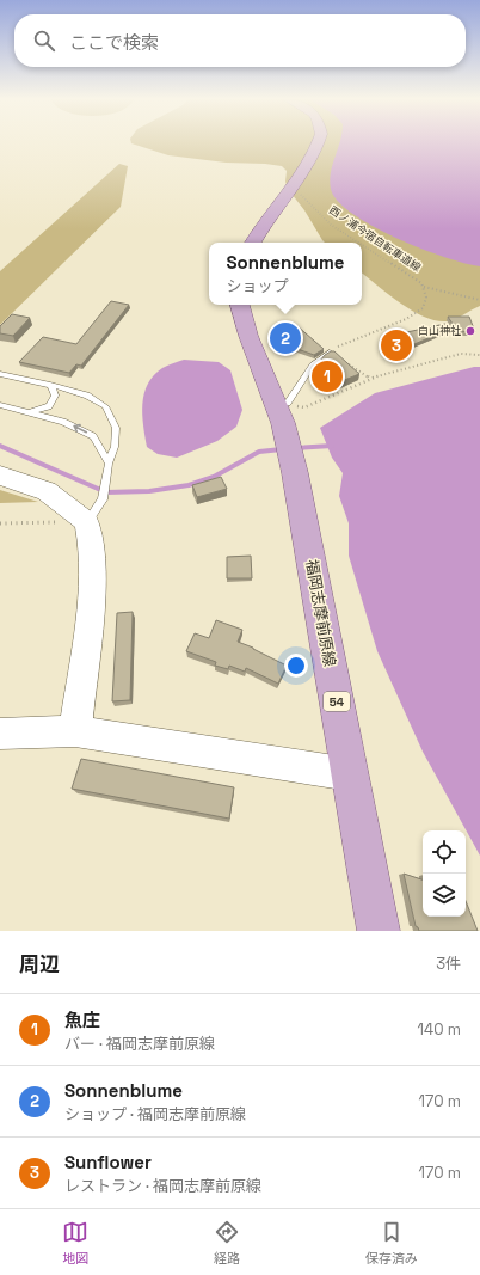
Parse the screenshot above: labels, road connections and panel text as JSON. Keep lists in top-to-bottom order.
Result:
{
  "streets": {
    "main road": ["福岡志摩前原線", "54"],
    "path": ["西ノ浦今宿自転車道線"]
  },
  "places": ["白山神社"],
  "page": {
    "search": "ここで検索",
    "popup": ["Sonnenblume", "ショップ"],
    "pins": ["2", "3", "1"],
    "heading": ["周辺", "3件"],
    "list": [
      {
        "mark": "1",
        "name": "魚庄",
        "note": "バー · 福岡志摩前原線",
        "value": "140 m"
      },
      {
        "mark": "2",
        "name": "Sonnenblume",
        "note": "ショップ · 福岡志摩前原線",
        "value": "170 m"
      },
      {
        "mark": "3",
        "name": "Sunflower",
        "note": "レストラン · 福岡志摩前原線",
        "value": "170 m"
      }
    ],
    "nav": ["地図", "経路", "保存済み"]
  }
}
